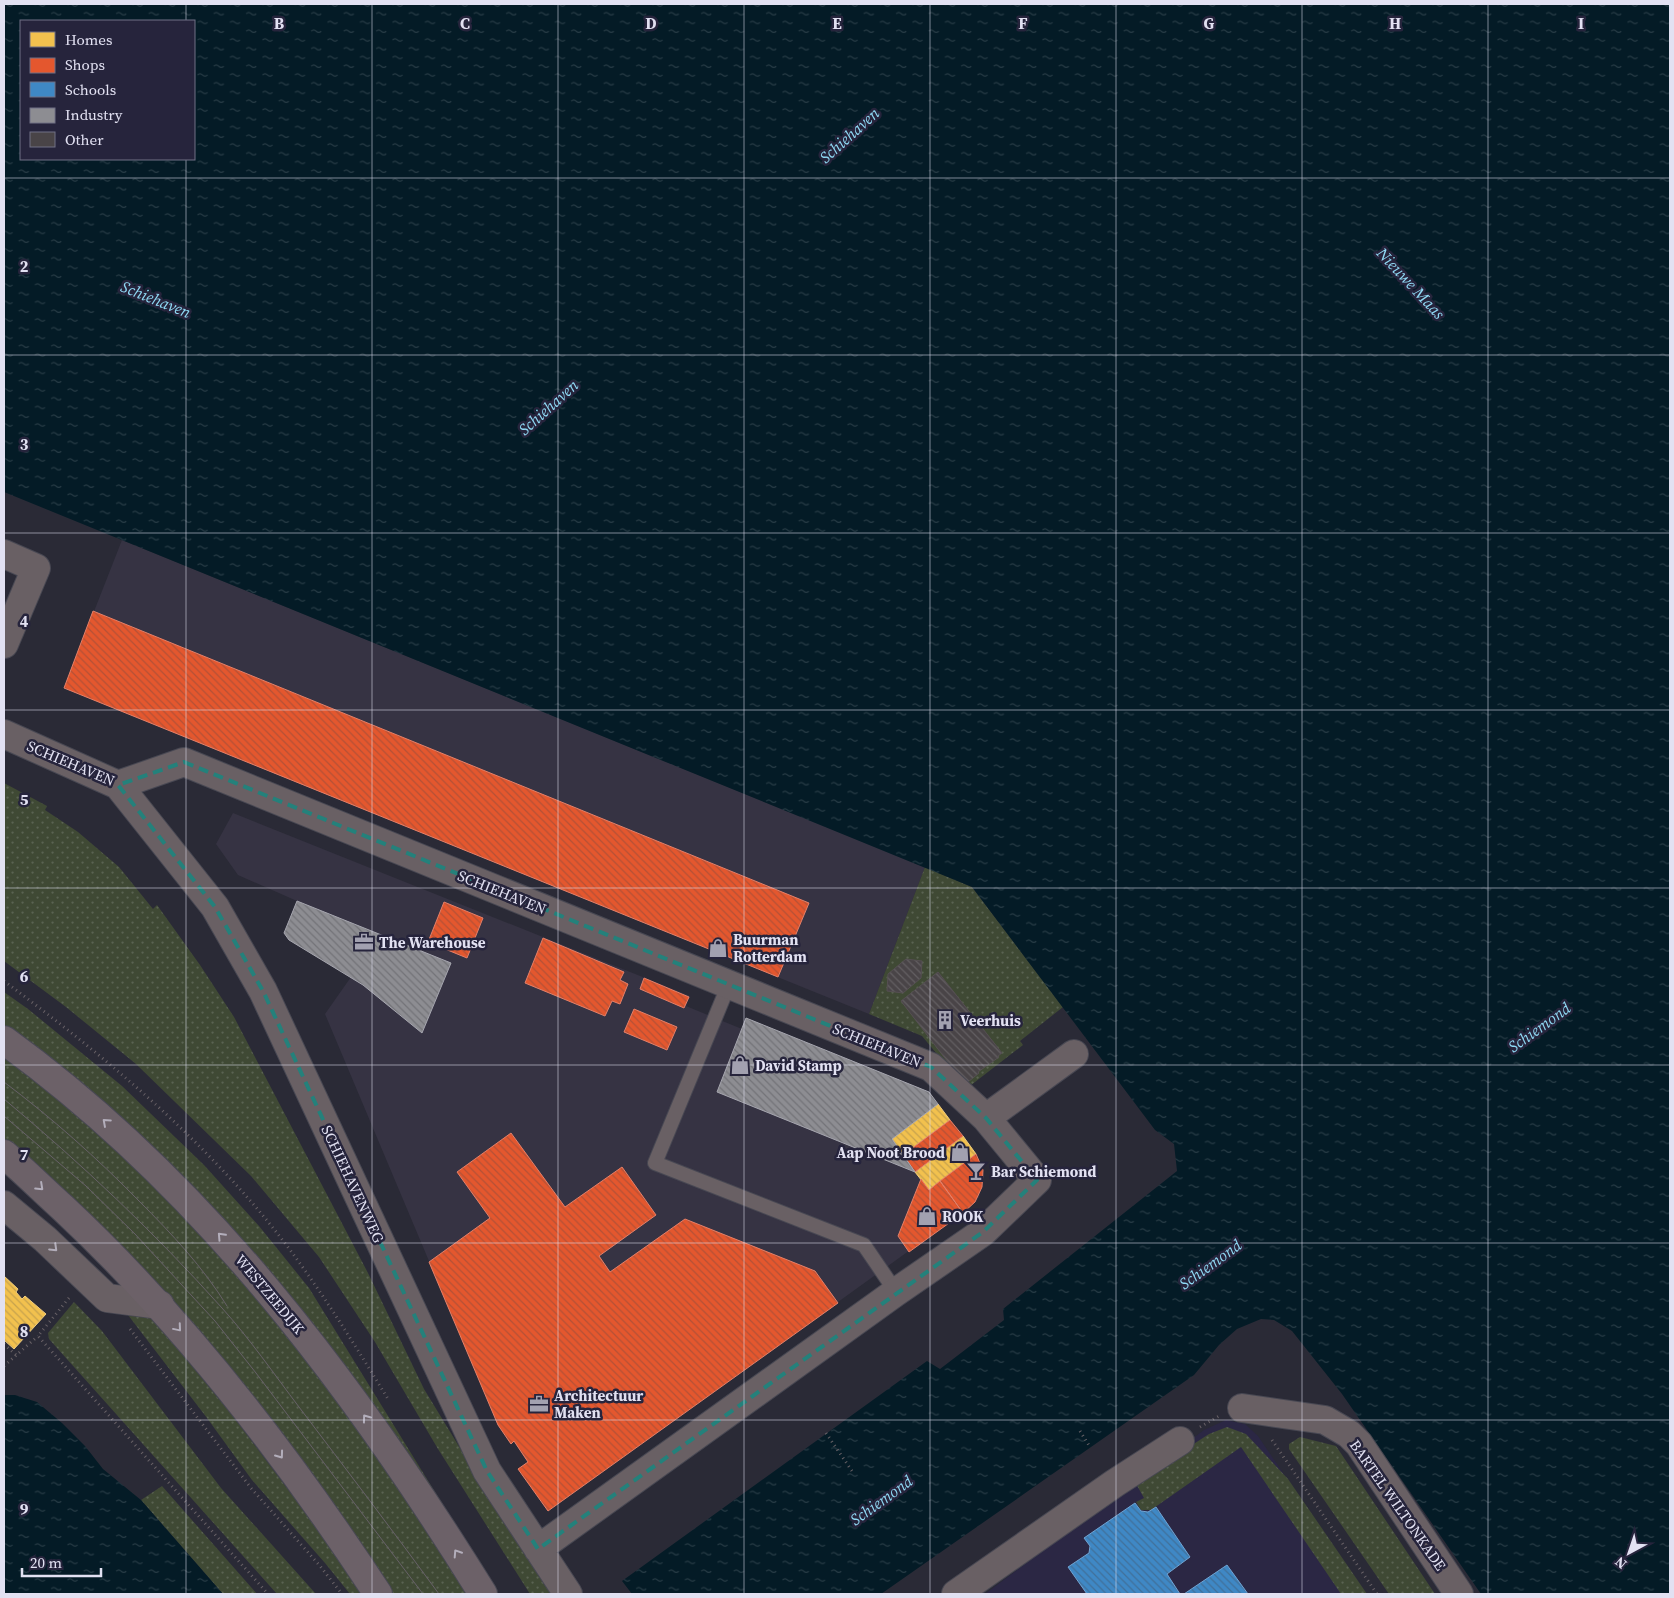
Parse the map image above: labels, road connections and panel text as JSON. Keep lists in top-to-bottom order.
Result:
{
  "streets": {
    "main road": ["WESTZEEDIJK"],
    "street": ["SCHIEHAVEN", "SCHIEHAVENWEG", "BARTEL WILTONKADE"]
  },
  "crossings": [
    ["SCHIEHAVEN", "SCHIEHAVENWEG"]
  ],
  "water": ["Schiehaven", "Nieuwe Maas", "Schiemond"],
  "places": {
    "office": ["The Warehouse", "Architectuur Maken"],
    "shop": [
      "Buurman Rotterdam",
      "David Stamp",
      "Aap Noot Brood",
      "ROOK"
    ],
    "building": ["Veerhuis"],
    "bar": ["Bar Schiemond"]
  },
  "legend": [
    "Homes",
    "Shops",
    "Schools",
    "Industry",
    "Other"
  ],
  "scale_bar": "20 m",
  "north": "bottom left",
  "grid": {
    "columns": [
      "B",
      "C",
      "D",
      "E",
      "F",
      "G",
      "H",
      "I"
    ],
    "rows": [
      "2",
      "3",
      "4",
      "5",
      "6",
      "7",
      "8",
      "9"
    ]
  }
}
